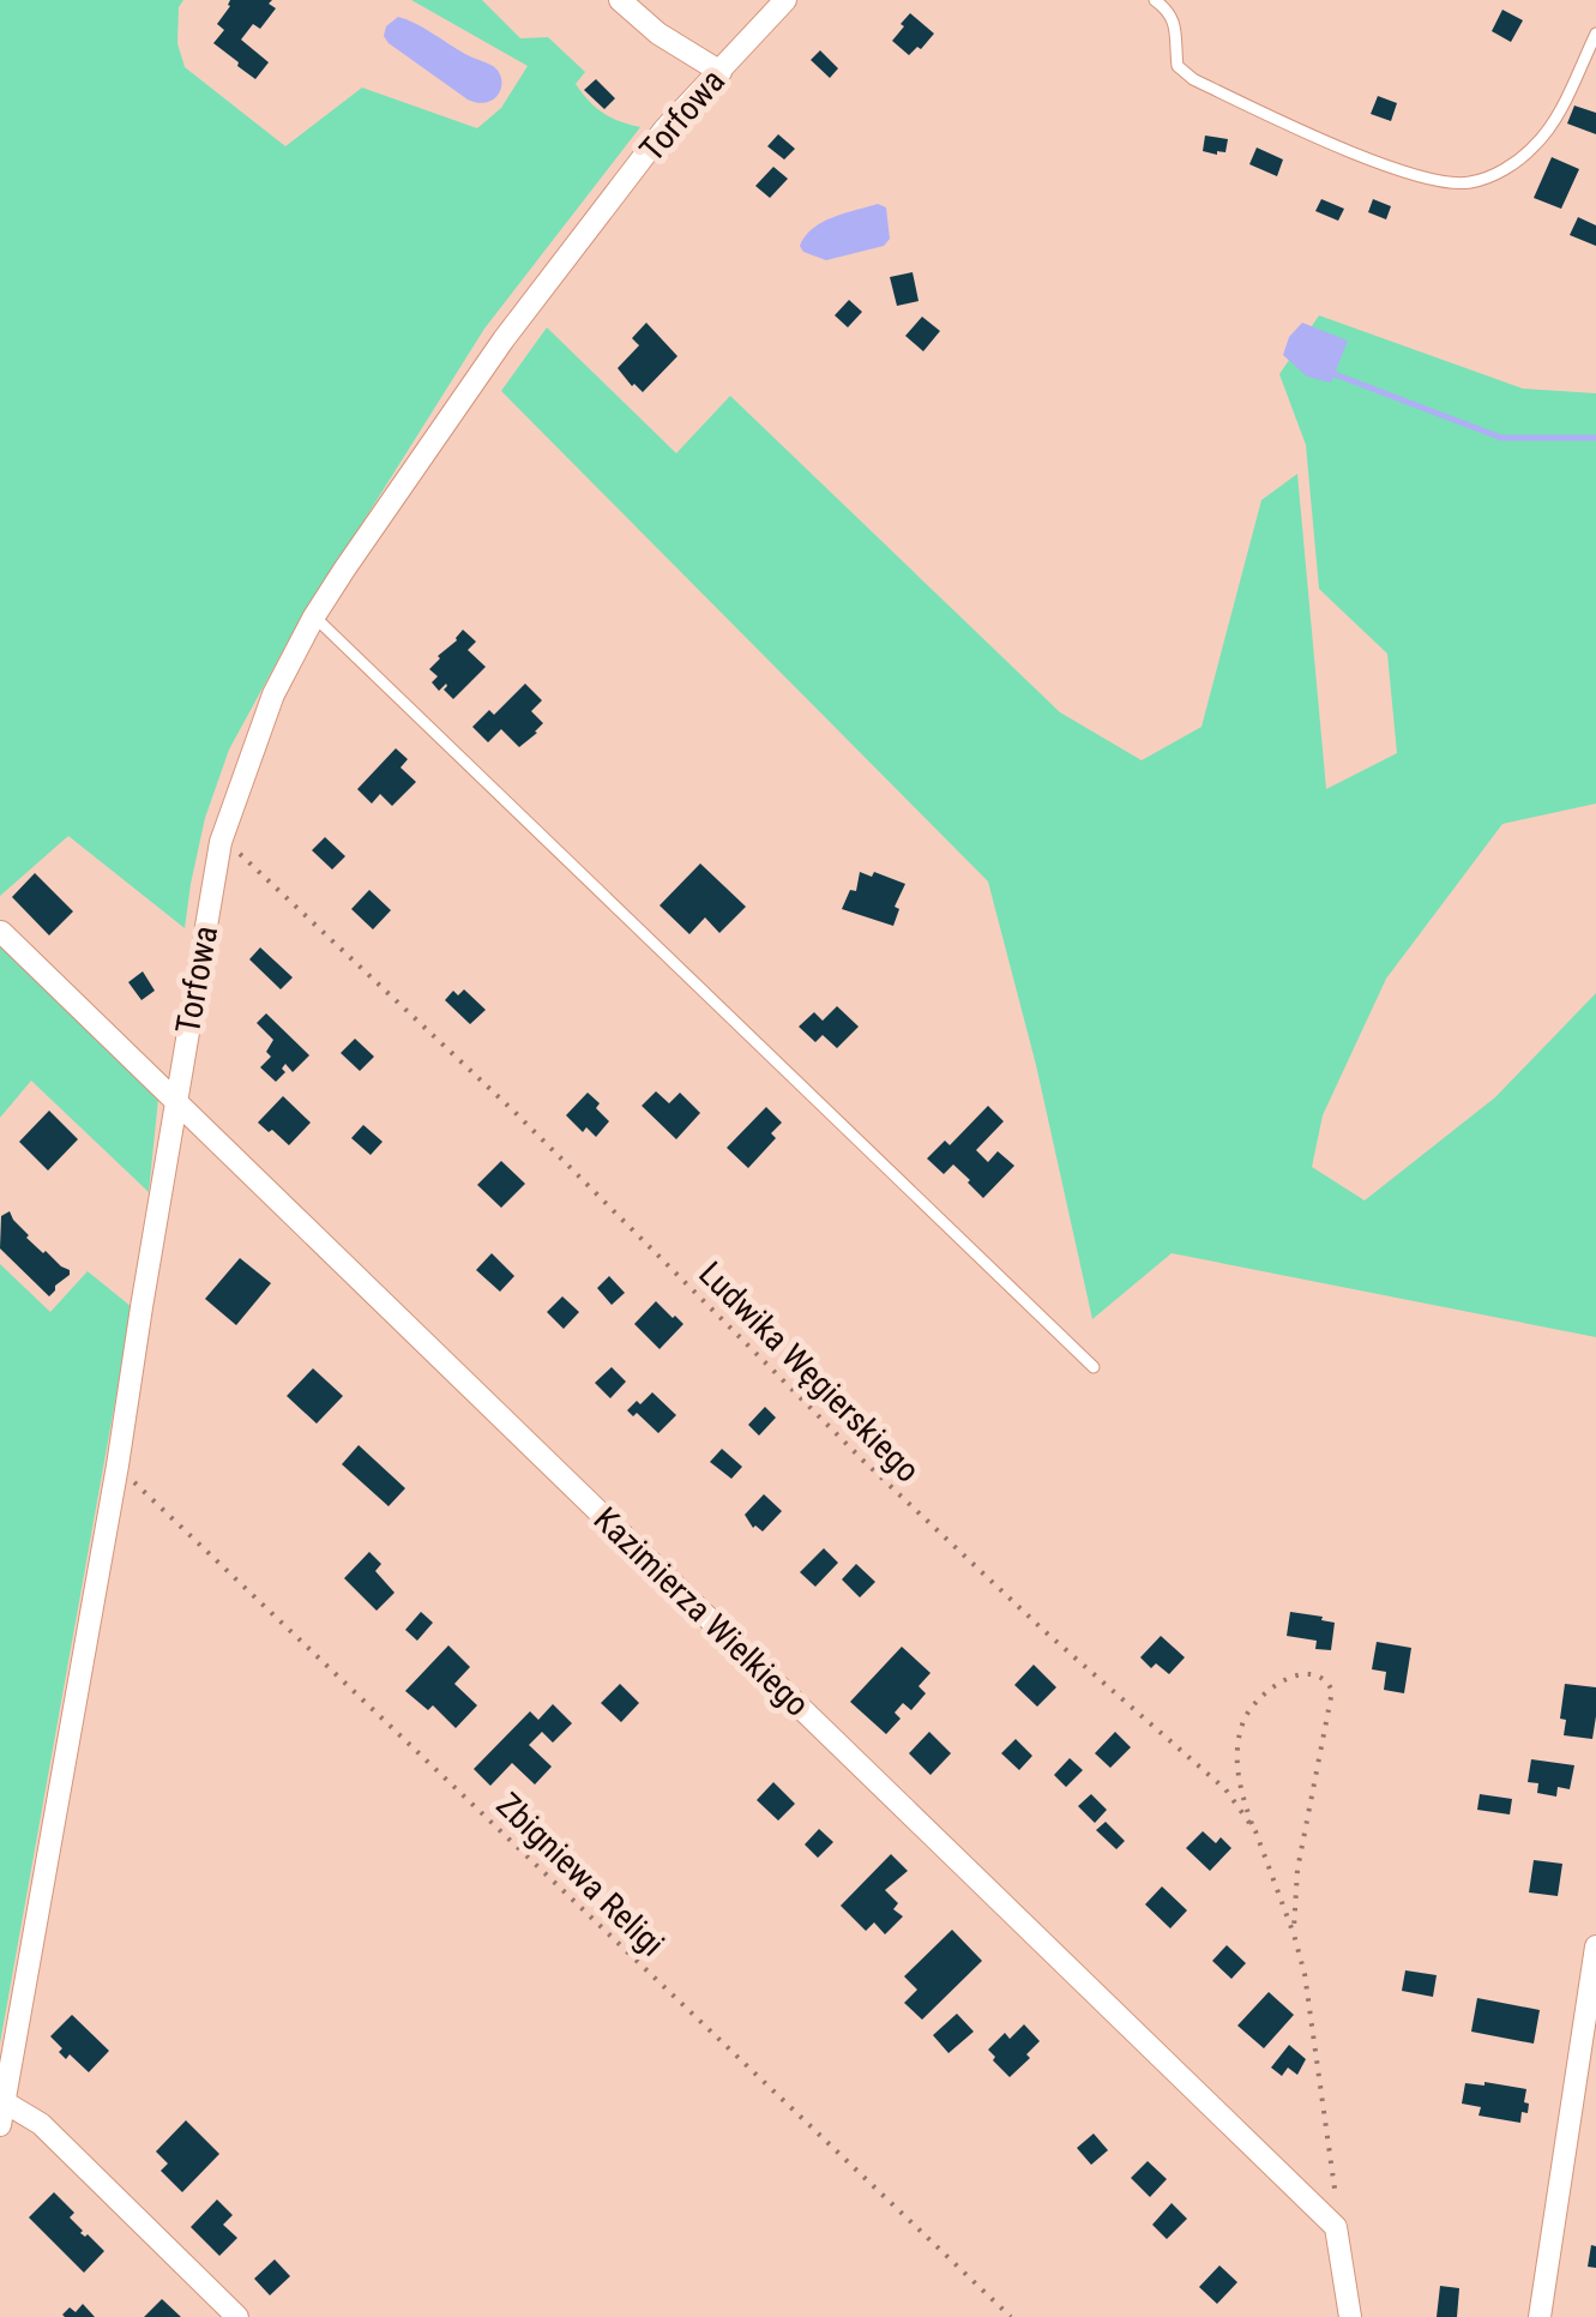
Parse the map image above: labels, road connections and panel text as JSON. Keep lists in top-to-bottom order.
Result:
{
  "streets": {
    "street": ["Torfowa", "Kazimierza Wielkiego"],
    "path": ["Ludwika Węgierskiego", "Zbigniewa Religi"]
  },
  "crossings": [
    ["Torfowa", "Ludwika Węgierskiego"],
    ["Torfowa", "Kazimierza Wielkiego"],
    ["Torfowa", "Zbigniewa Religi"],
    ["Ludwika Węgierskiego", "Kazimierza Wielkiego"]
  ]
}
